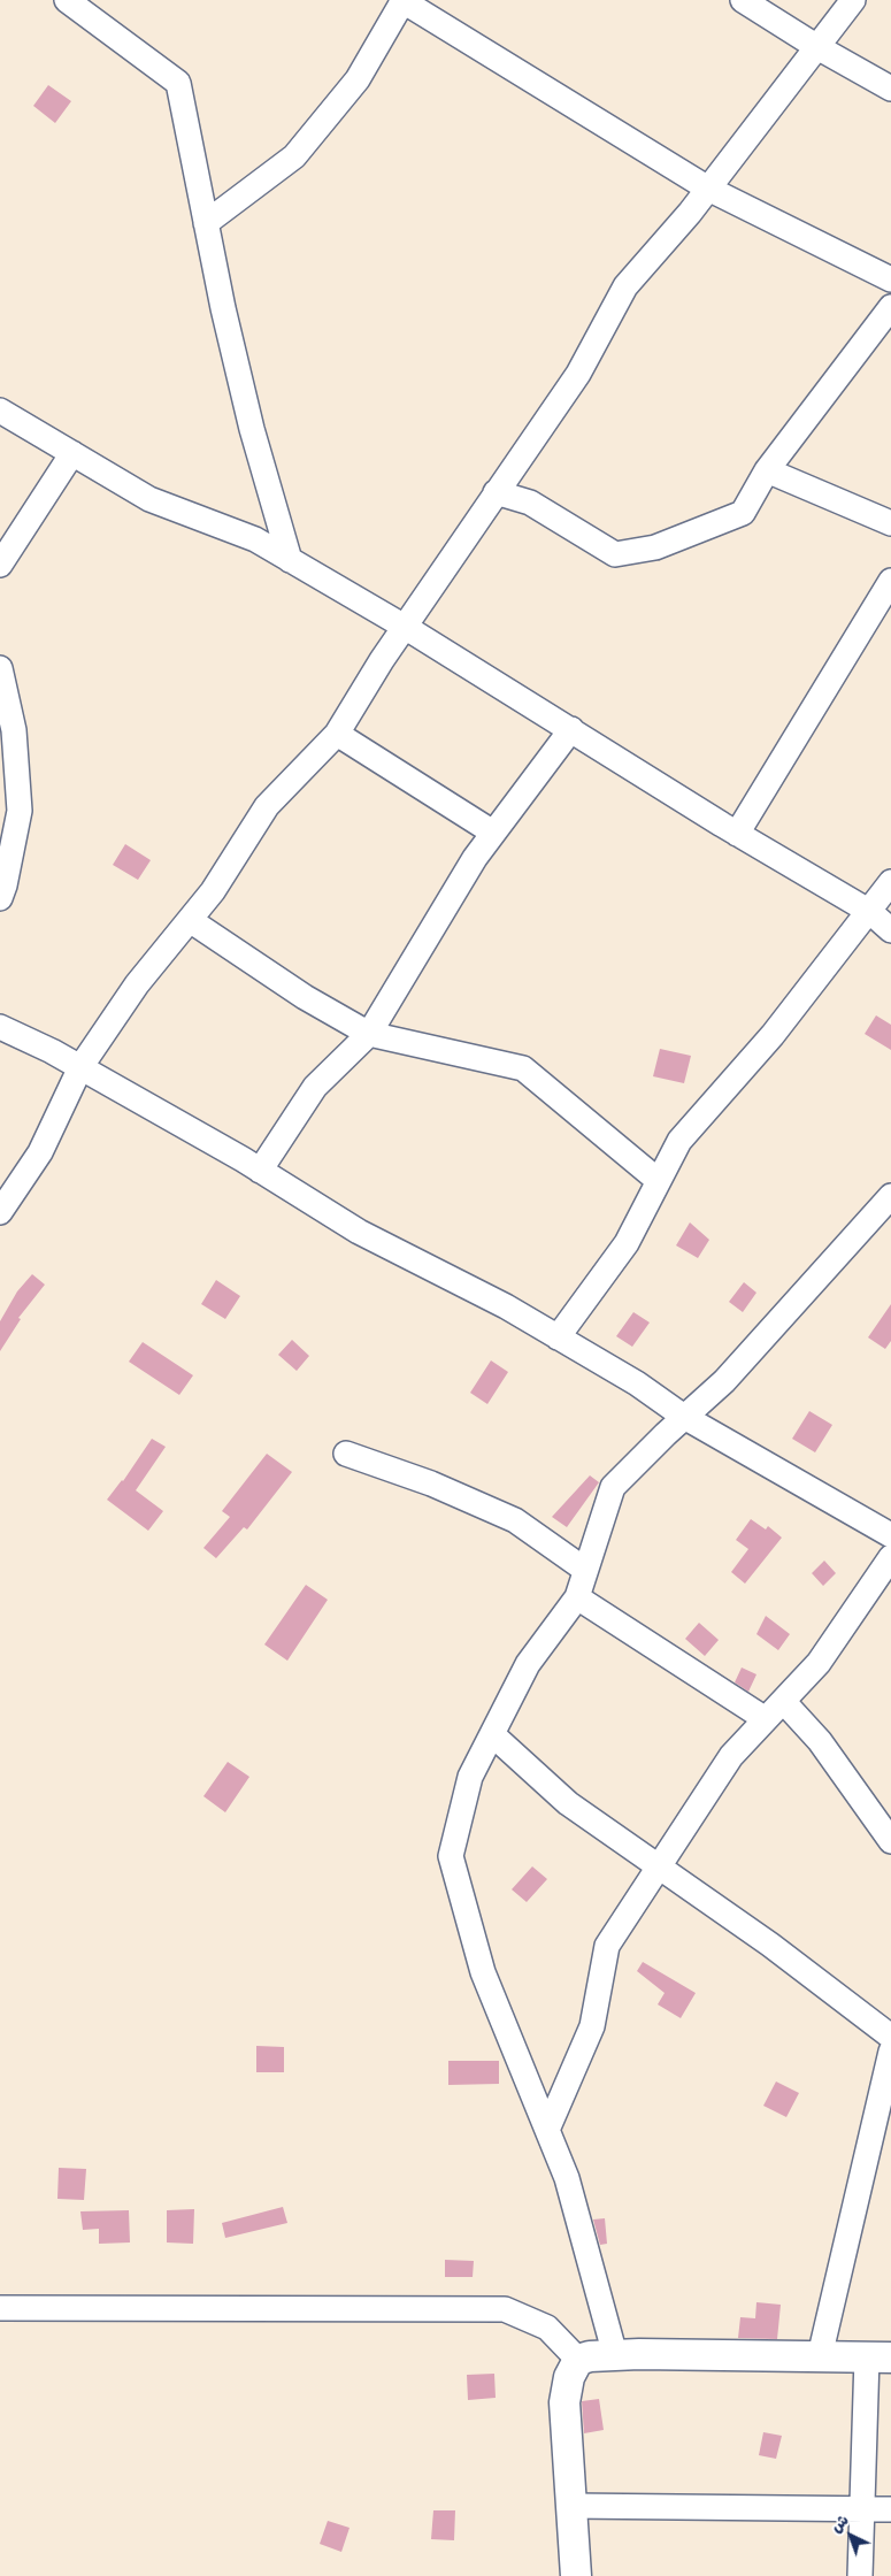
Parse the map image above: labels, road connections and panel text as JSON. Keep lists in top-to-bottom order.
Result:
{
  "north": "top left"
}
